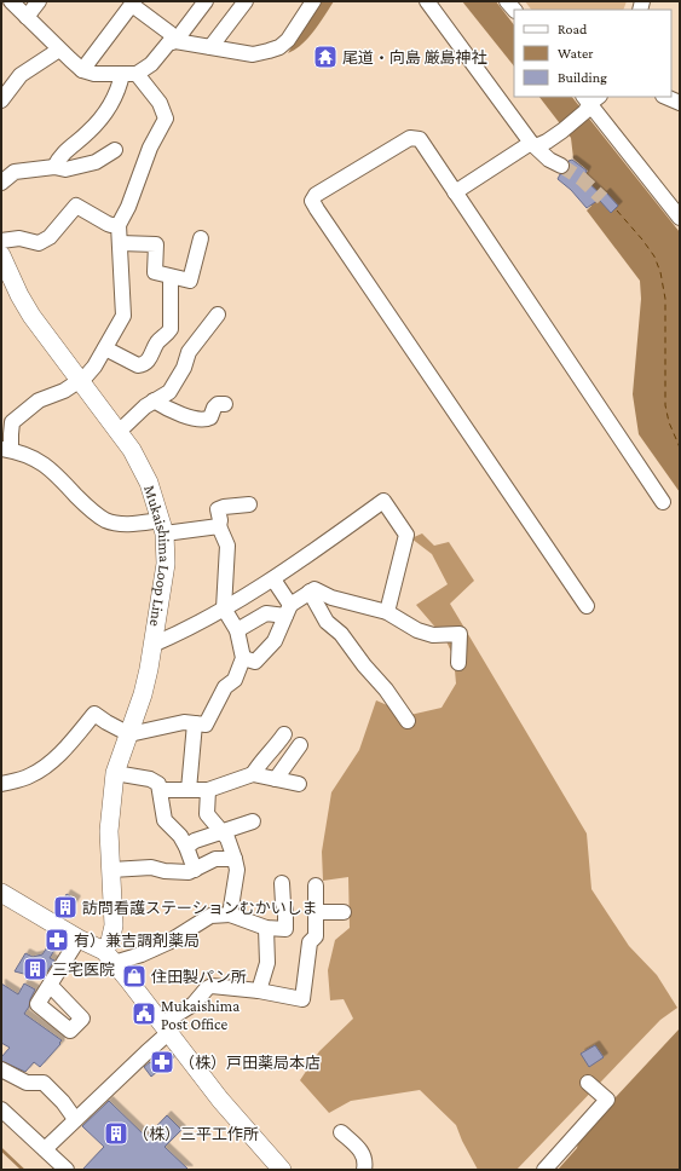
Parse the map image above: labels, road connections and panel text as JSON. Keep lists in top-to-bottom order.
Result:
{
  "streets": {
    "main road": ["Mukaishima Loop Line"]
  },
  "places": {
    "temple": ["尾道・向島 厳島神社"],
    "building": ["訪問看護ステーションむかいしま", "三宅医院", "（株）三平工作所"],
    "pharmacy": ["有）兼吉調剤薬局", "（株）戸田薬局本店"],
    "shop": ["住田製パン所"],
    "public building": ["Mukaishima Post Office"]
  },
  "legend": ["Road", "Water", "Building"]
}
